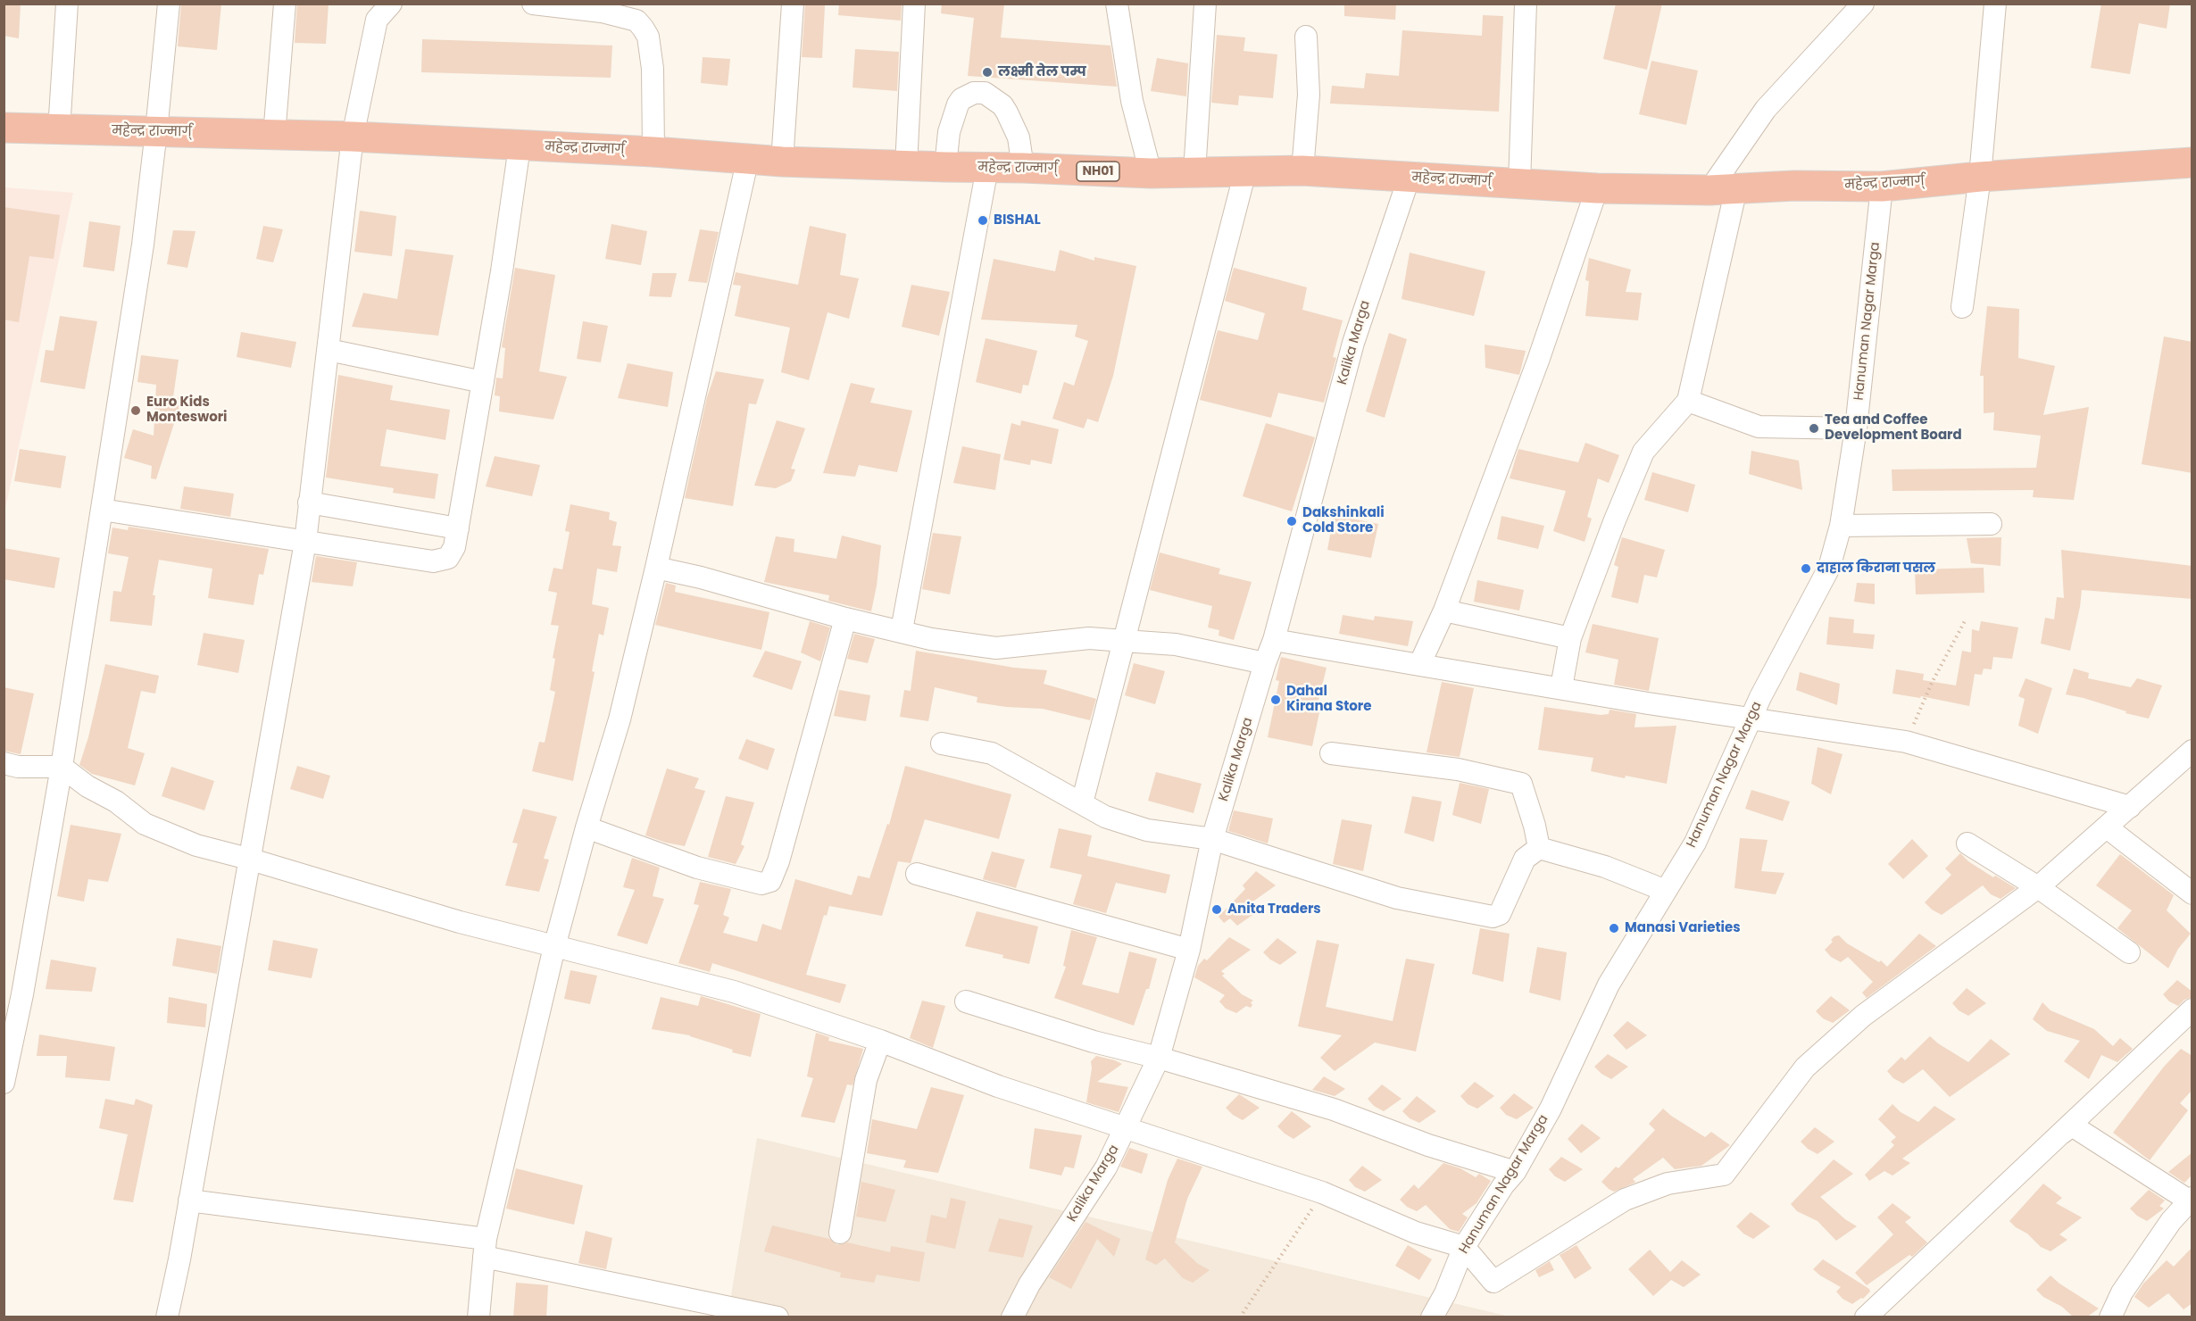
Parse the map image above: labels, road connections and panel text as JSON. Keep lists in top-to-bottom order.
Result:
{
  "streets": {
    "highway": ["महेन्द्र राज्मार्ग्", "NH01"],
    "street": ["Hanuman Nagar Marga", "Kalika Marga"]
  },
  "crossings": [
    ["महेन्द्र राज्मार्ग्", "Hanuman Nagar Marga"],
    ["महेन्द्र राज्मार्ग्", "Kalika Marga"]
  ],
  "places": [
    "लक्ष्मी तेल पम्प",
    "BISHAL",
    "Euro Kids Monteswori",
    "Tea and Coffee Development Board",
    "Dakshinkali Cold Store",
    "दाहाल किराना पसल",
    "Dahal Kirana Store",
    "Anita Traders",
    "Manasi Varieties"
  ]
}
